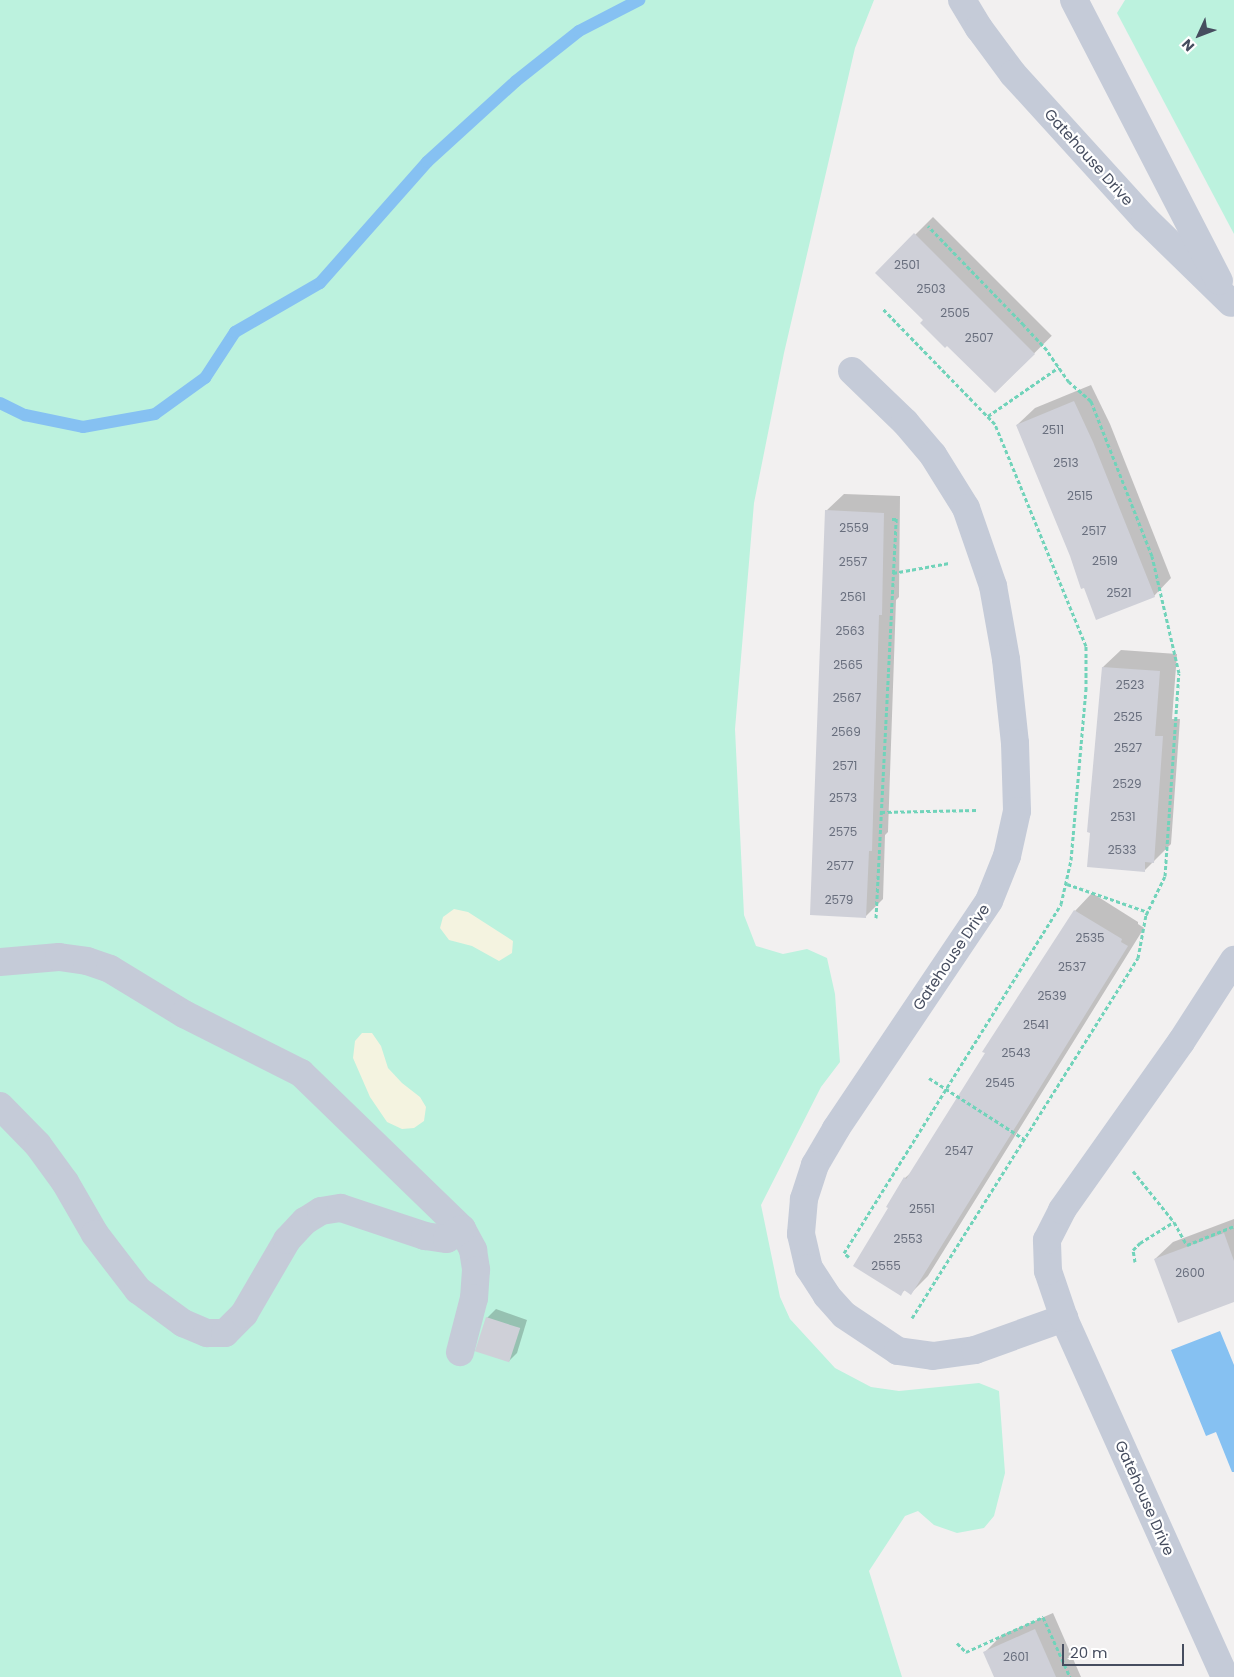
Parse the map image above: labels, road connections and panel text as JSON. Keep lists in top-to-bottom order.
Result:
{
  "streets": {
    "street": ["Gatehouse Drive"]
  },
  "house_numbers": [
    "2501",
    "2503",
    "2505",
    "2507",
    "2511",
    "2513",
    "2515",
    "2559",
    "2517",
    "2519",
    "2557",
    "2521",
    "2561",
    "2563",
    "2565",
    "2523",
    "2567",
    "2525",
    "2569",
    "2527",
    "2571",
    "2529",
    "2573",
    "2531",
    "2575",
    "2533",
    "2577",
    "2579",
    "2535",
    "2537",
    "2539",
    "2541",
    "2543",
    "2545",
    "2547",
    "2551",
    "2553",
    "2555",
    "2600",
    "2601"
  ],
  "scale_bar": "20 m",
  "north": "bottom left"
}
